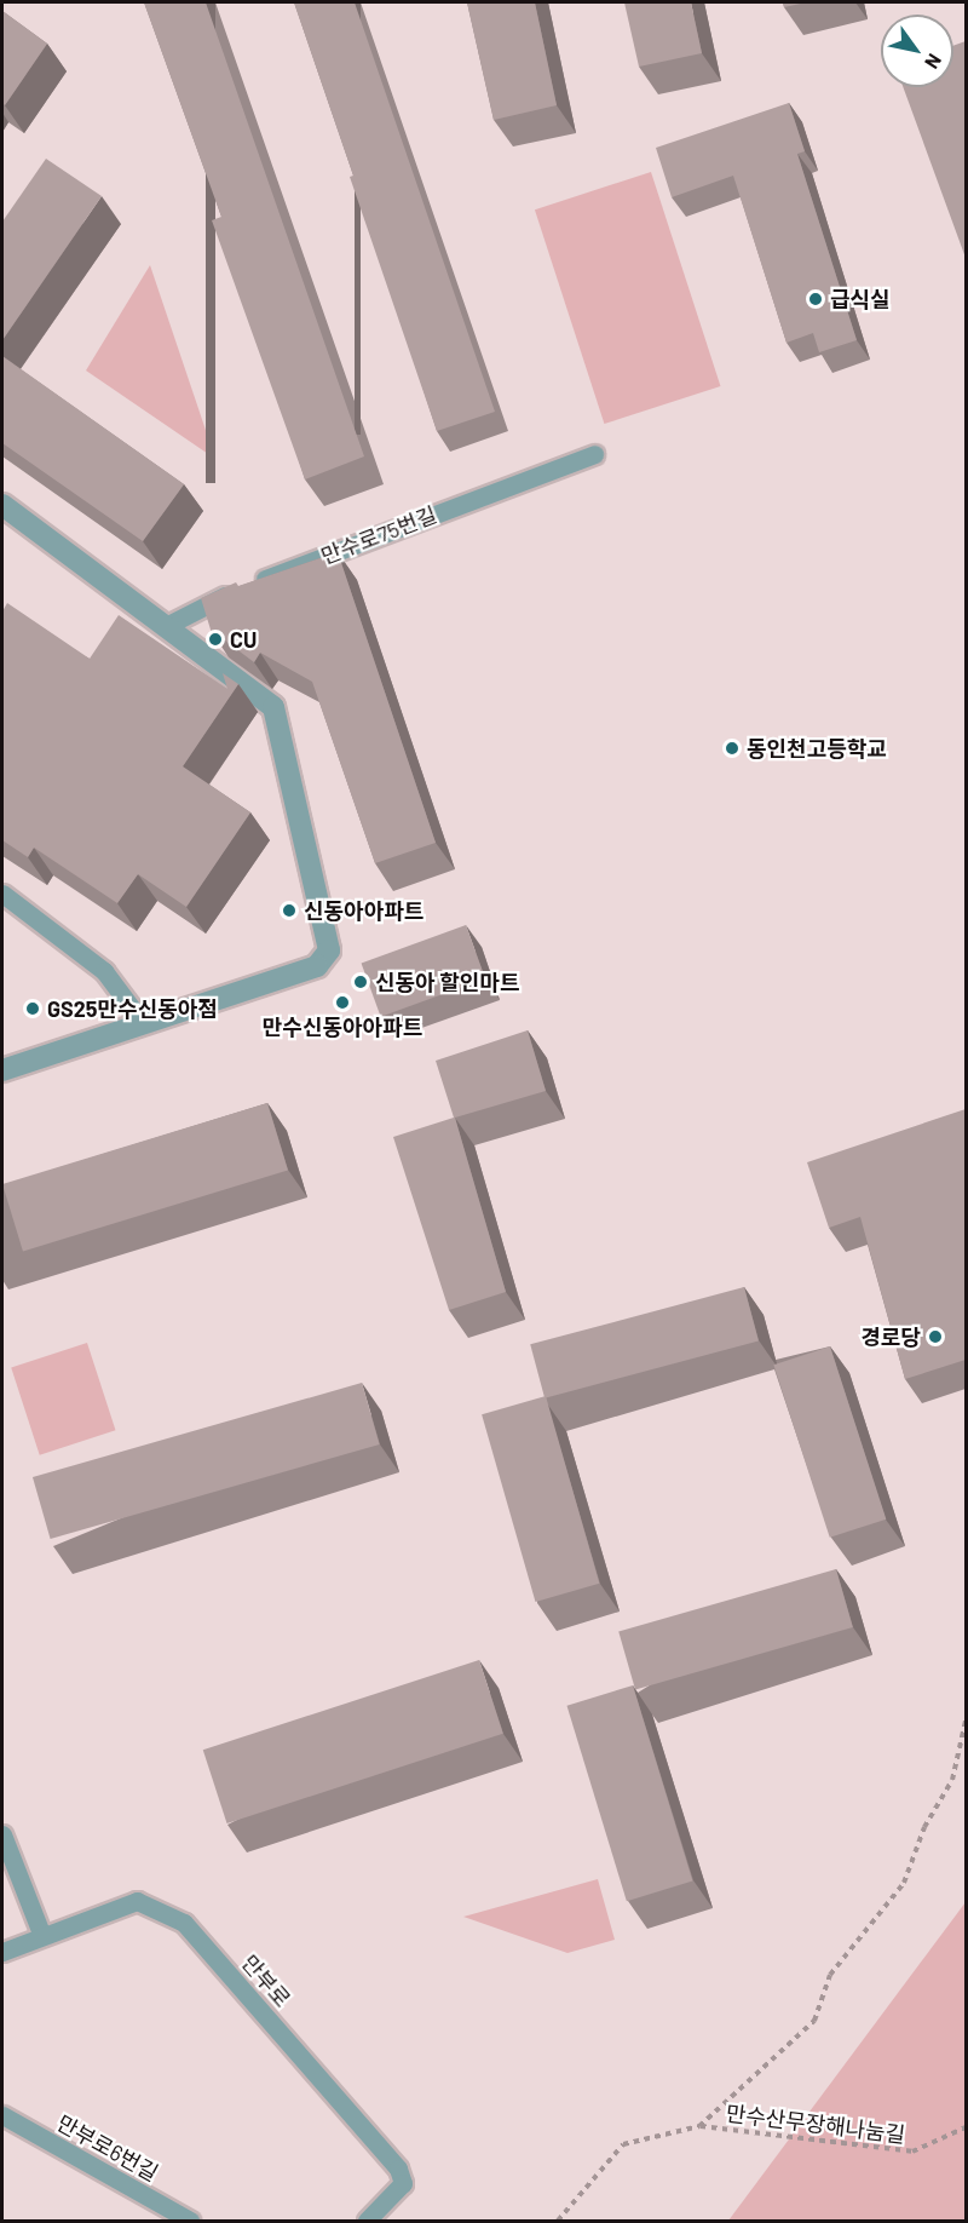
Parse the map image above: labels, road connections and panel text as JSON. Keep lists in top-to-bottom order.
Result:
{
  "streets": {
    "lane": ["만수로75번길", "만부로", "만부로6번길"],
    "path": ["만수산무장해나눔길"]
  },
  "places": [
    "급식실",
    "CU",
    "동인천고등학교",
    "신동아아파트",
    "신동아 할인마트",
    "만수신동아아파트",
    "GS25만수신동아점",
    "경로당"
  ],
  "north": "bottom right"
}
